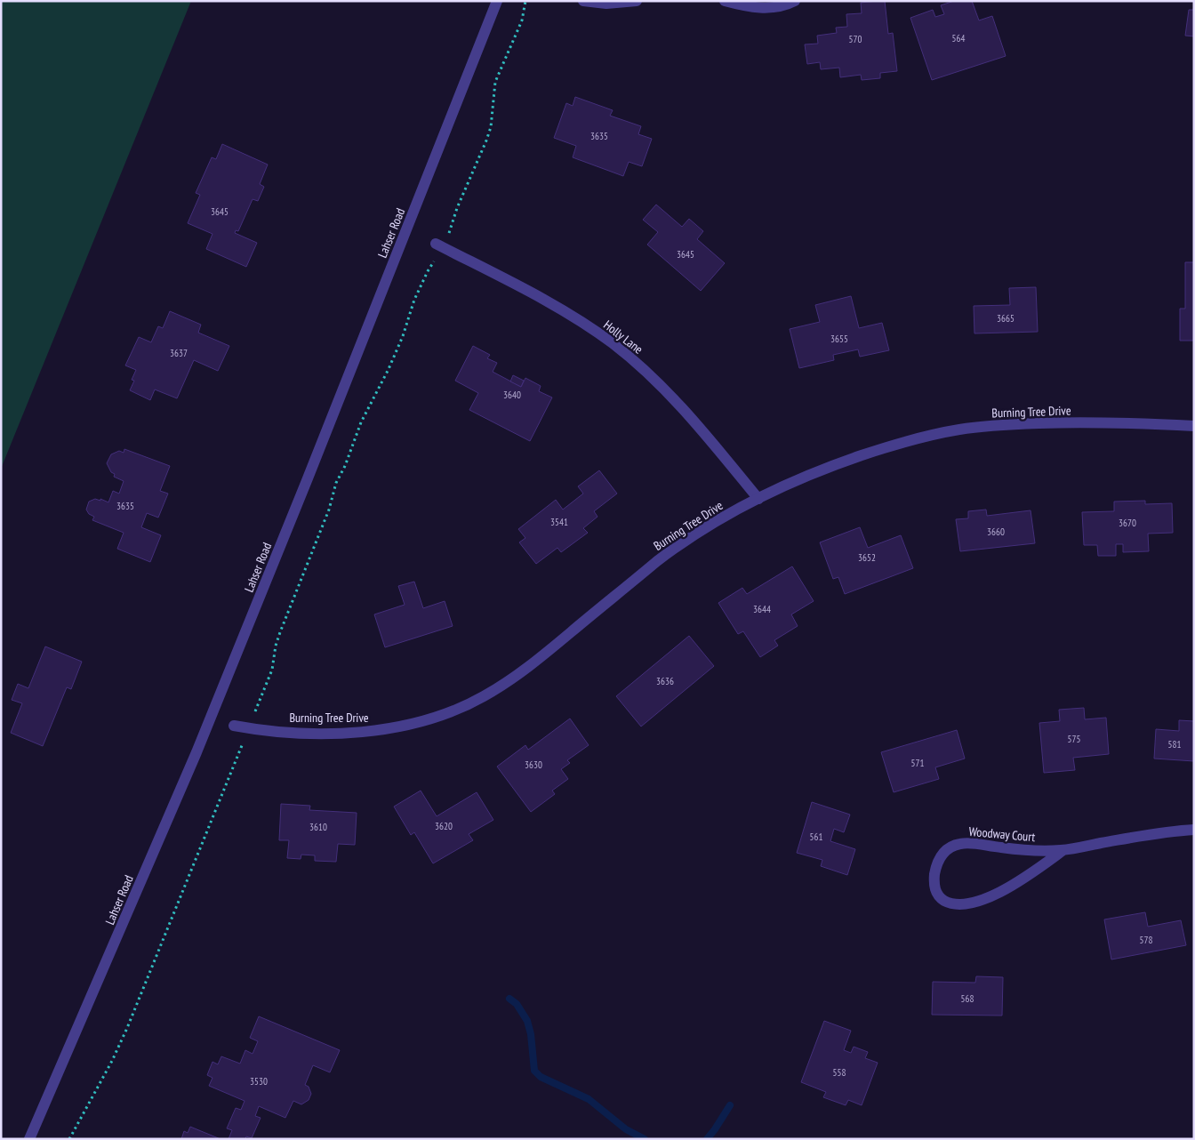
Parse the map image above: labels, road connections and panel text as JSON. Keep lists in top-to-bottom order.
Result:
{
  "streets": {
    "street": [
      "Lahser Road",
      "Holly Lane",
      "Burning Tree Drive",
      "Woodway Court"
    ]
  },
  "crossings": [
    ["Holly Lane", "Burning Tree Drive"]
  ],
  "house_numbers": [
    "564",
    "570",
    "3635",
    "3645",
    "3645",
    "3665",
    "3655",
    "3637",
    "3640",
    "3635",
    "3541",
    "3670",
    "3660",
    "3652",
    "3644",
    "3636",
    "575",
    "581",
    "571",
    "3630",
    "3620",
    "3610",
    "561",
    "578",
    "568",
    "558",
    "3530"
  ]
}
